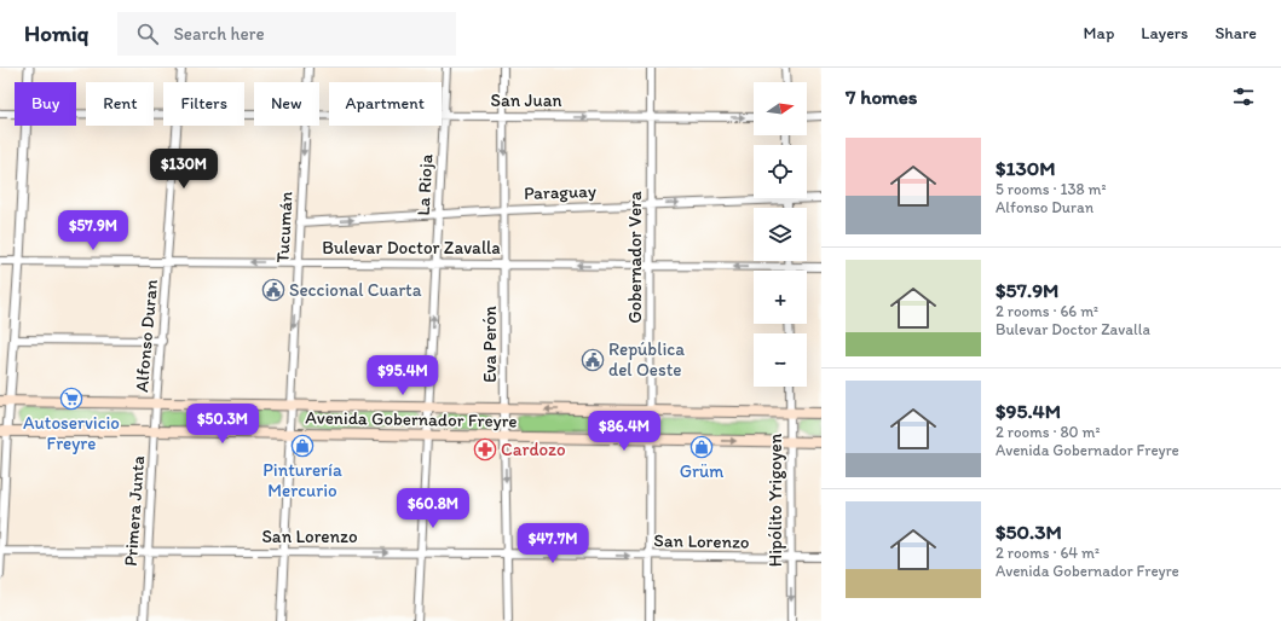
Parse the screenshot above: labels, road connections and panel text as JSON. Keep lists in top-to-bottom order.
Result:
{
  "streets": {
    "main road": ["Avenida Gobernador Freyre"],
    "street": [
      "San Juan",
      "La Rioja",
      "Paraguay",
      "Tucumán",
      "Bulevar Doctor Zavalla",
      "Gobernador Vera",
      "Alfonso Duran",
      "Eva Perón",
      "Hipólito Yrigoyen",
      "Primera Junta",
      "San Lorenzo"
    ]
  },
  "crossings": [
    ["San Juan", "La Rioja"],
    ["San Juan", "Gobernador Vera"],
    ["San Juan", "Eva Perón"],
    ["La Rioja", "Paraguay"],
    ["La Rioja", "Bulevar Doctor Zavalla"],
    ["La Rioja", "Avenida Gobernador Freyre"],
    ["La Rioja", "San Lorenzo"],
    ["Paraguay", "Tucumán"],
    ["Paraguay", "Gobernador Vera"],
    ["Paraguay", "Eva Perón"],
    ["Tucumán", "Bulevar Doctor Zavalla"],
    ["Tucumán", "Avenida Gobernador Freyre"],
    ["Tucumán", "San Lorenzo"],
    ["Bulevar Doctor Zavalla", "Gobernador Vera"],
    ["Bulevar Doctor Zavalla", "Alfonso Duran"],
    ["Bulevar Doctor Zavalla", "Eva Perón"],
    ["Gobernador Vera", "Avenida Gobernador Freyre"],
    ["Gobernador Vera", "San Lorenzo"],
    ["Alfonso Duran", "Avenida Gobernador Freyre"],
    ["Alfonso Duran", "Primera Junta"],
    ["Eva Perón", "Avenida Gobernador Freyre"],
    ["Eva Perón", "San Lorenzo"],
    ["Avenida Gobernador Freyre", "Hipólito Yrigoyen"],
    ["Avenida Gobernador Freyre", "Primera Junta"],
    ["Hipólito Yrigoyen", "San Lorenzo"],
    ["Primera Junta", "San Lorenzo"]
  ],
  "one_way": [
    "San Juan",
    "Paraguay",
    "Tucumán",
    "Bulevar Doctor Zavalla",
    "Eva Perón"
  ],
  "places": {
    "public building": ["Seccional Cuarta", "República del Oeste"],
    "supermarket": ["Autoservicio Freyre"],
    "shop": ["Pinturería Mercurio", "Grüm"],
    "pharmacy": ["Cardozo"]
  },
  "north": "right",
  "page": {
    "header": "Homiq",
    "search": "Search here",
    "nav": ["Map", "Layers", "Share"],
    "heading": "7 homes",
    "map_buttons": ["+", "−"],
    "chip": [
      "Buy",
      "Rent",
      "Filters",
      "New",
      "Apartment"
    ],
    "list": [
      {
        "name": "$130M",
        "note": "5 rooms · 138 m² · Alfonso Duran"
      },
      {
        "name": "$57.9M",
        "note": "2 rooms · 66 m² · Bulevar Doctor Zavalla"
      },
      {
        "name": "$95.4M",
        "note": "2 rooms · 80 m² · Avenida Gobernador Freyre"
      },
      {
        "name": "$50.3M",
        "note": "2 rooms · 64 m² · Avenida Gobernador Freyre"
      }
    ],
    "price": [
      "$130M",
      "$57.9M",
      "$95.4M",
      "$50.3M",
      "$86.4M",
      "$60.8M",
      "$47.7M"
    ]
  }
}
